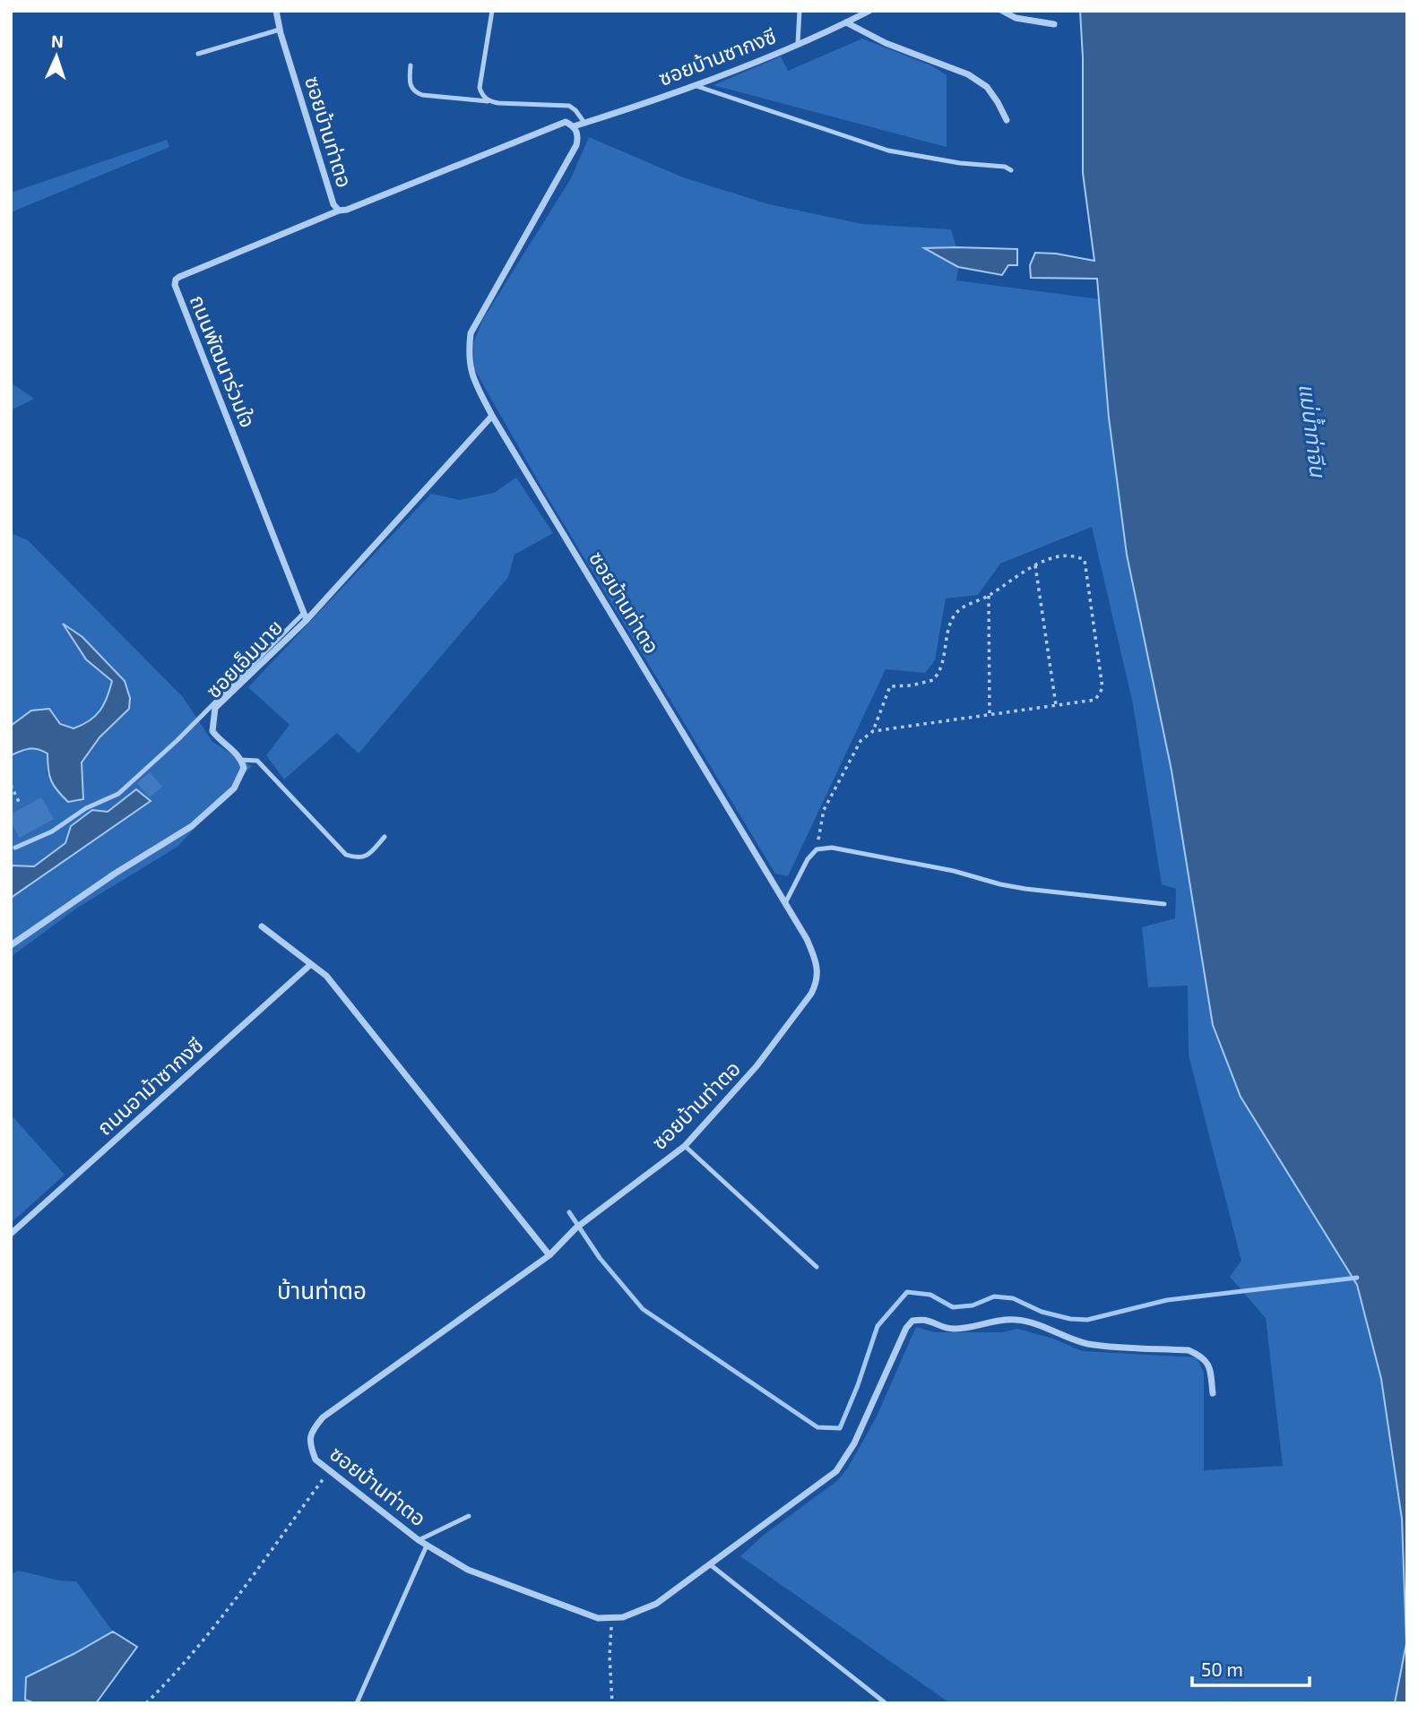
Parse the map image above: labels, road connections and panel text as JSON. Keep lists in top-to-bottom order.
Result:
{
  "streets": {
    "street": [
      "ซอยบ้านซากงซี",
      "ซอยบ้านท่าตอ",
      "ถนนพัฒนาร่วมใจ",
      "ซอยเอ็มนาย",
      "ถนนอาม้าซากงซี"
    ]
  },
  "crossings": [
    ["ซอยบ้านซากงซี", "ซอยบ้านท่าตอ"],
    ["ซอยบ้านท่าตอ", "ถนนพัฒนาร่วมใจ"],
    ["ซอยบ้านท่าตอ", "ซอยเอ็มนาย"],
    ["ถนนพัฒนาร่วมใจ", "ซอยเอ็มนาย"]
  ],
  "districts": ["บ้านท่าตอ"],
  "water": ["แม่น้ำท่าจีน"],
  "scale_bar": "50 m",
  "north": "top"
}
